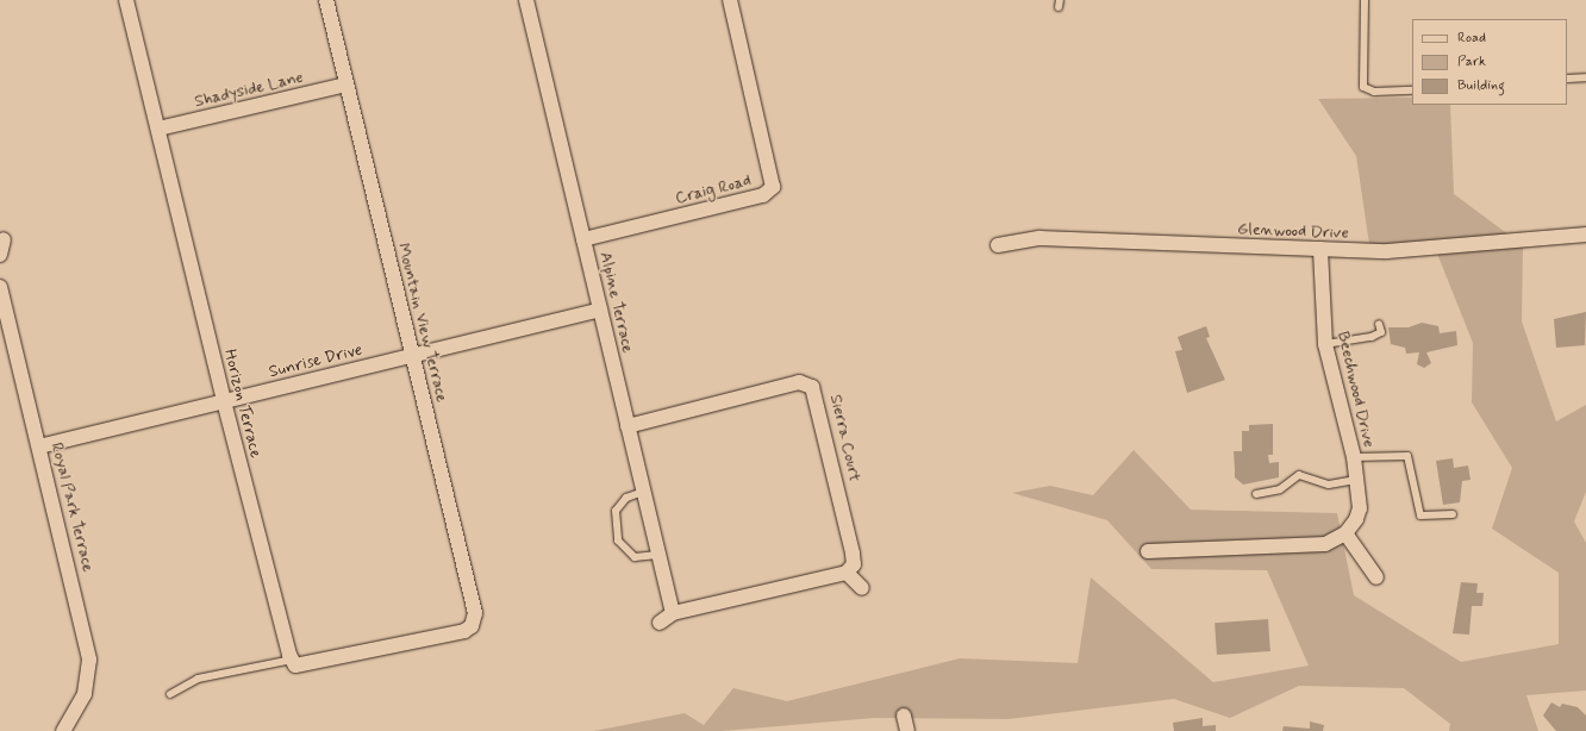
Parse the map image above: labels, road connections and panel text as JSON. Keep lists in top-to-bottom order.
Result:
{
  "streets": {
    "street": [
      "Shadyside Lane",
      "Craig Road",
      "Glenwood Drive",
      "Alpine Terrace",
      "Mountain View Terrace",
      "Sunrise Drive",
      "Beechwood Drive",
      "Horizon Terrace",
      "Sierra Court",
      "Royal Park Terrace"
    ]
  },
  "crossings": [
    ["Shadyside Lane", "Mountain View Terrace"],
    ["Shadyside Lane", "Horizon Terrace"],
    ["Craig Road", "Alpine Terrace"],
    ["Glenwood Drive", "Beechwood Drive"],
    ["Alpine Terrace", "Sunrise Drive"],
    ["Alpine Terrace", "Sierra Court"],
    ["Mountain View Terrace", "Sunrise Drive"],
    ["Mountain View Terrace", "Horizon Terrace"],
    ["Sunrise Drive", "Horizon Terrace"],
    ["Sunrise Drive", "Royal Park Terrace"]
  ],
  "legend": ["Road", "Park", "Building"]
}
